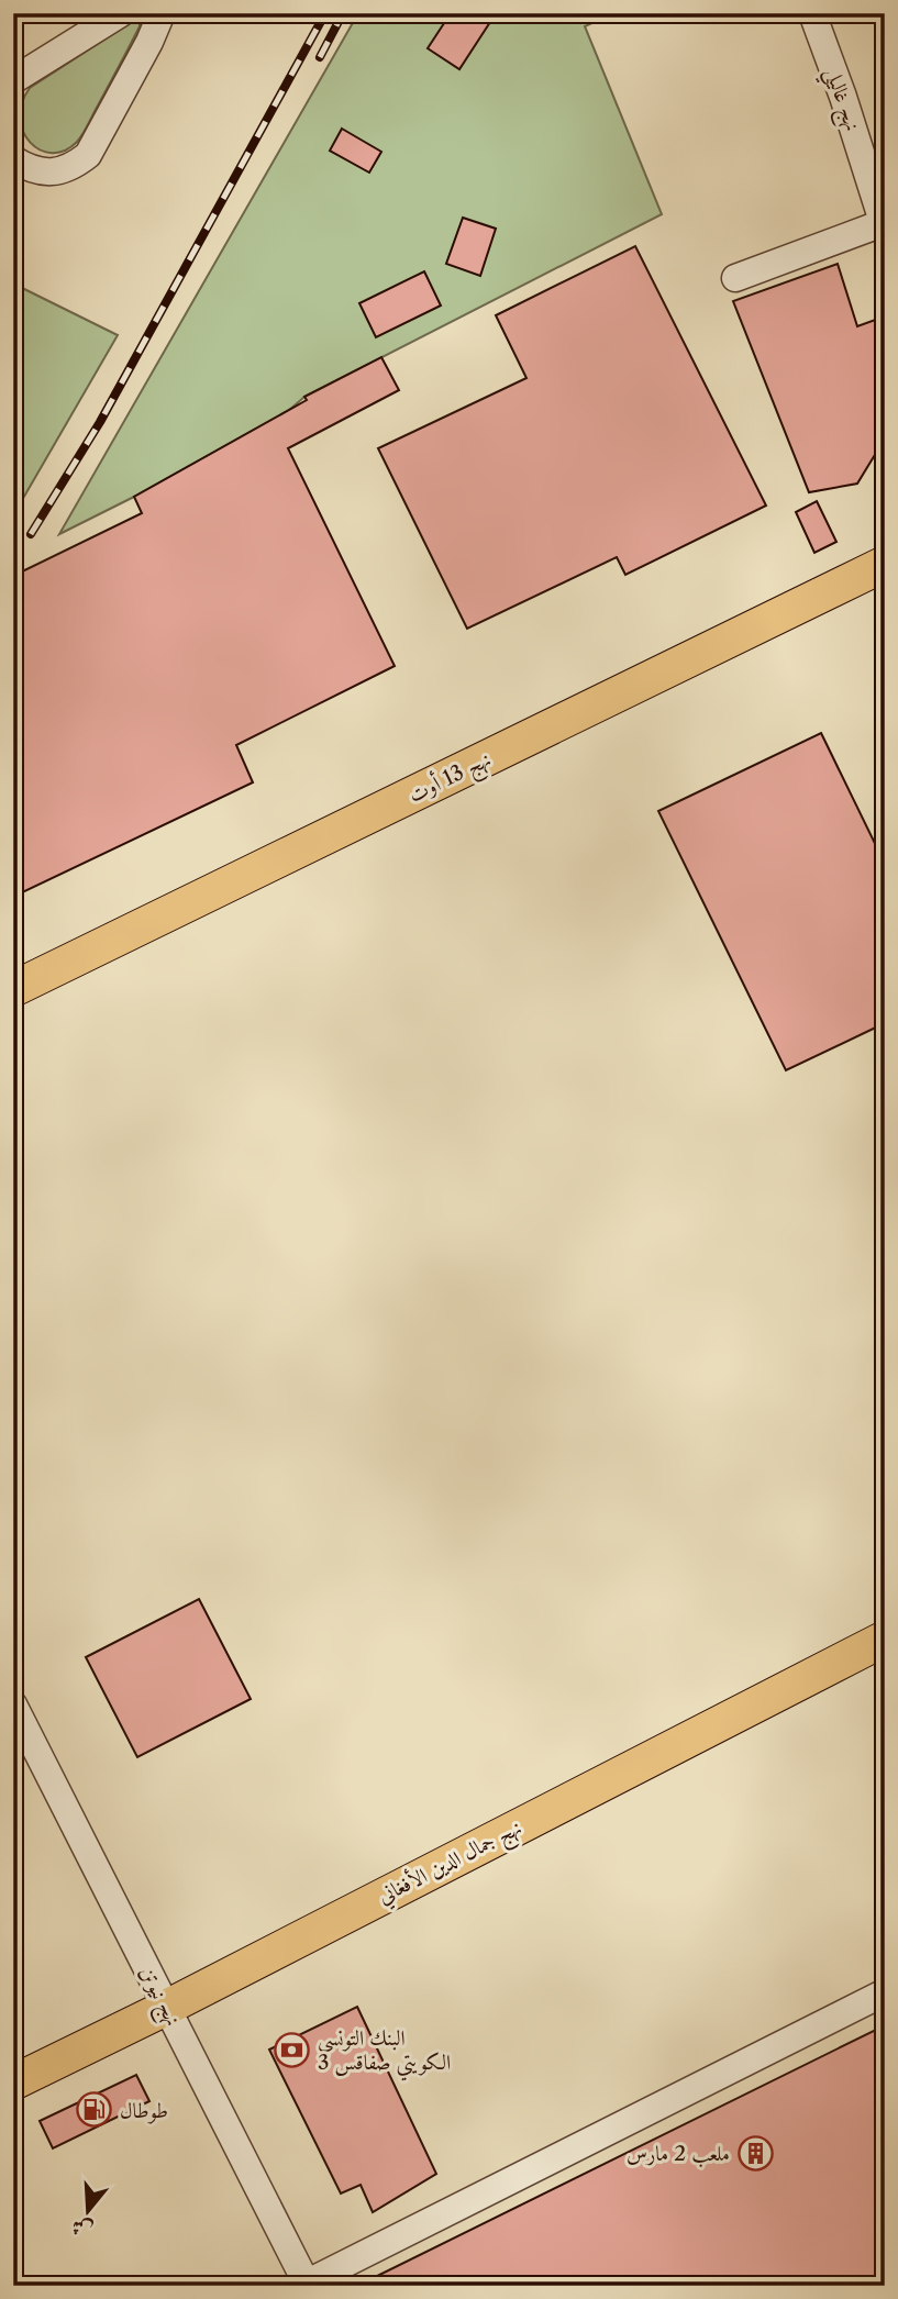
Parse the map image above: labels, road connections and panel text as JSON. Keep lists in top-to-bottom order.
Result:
{
  "streets": {
    "main road": ["نهج 13 أوت", "نهج جمال الدين الأفغاني"],
    "street": ["نهج غاليلي", "نهج نيوتن"]
  },
  "crossings": [
    ["نهج جمال الدين الأفغاني", "نهج نيوتن"]
  ],
  "places": {
    "bank": ["البنك التونسي الكويتي صفاقس 3"],
    "fuel station": ["طوطال"],
    "building": ["ملعب 2 مارس"]
  },
  "north": "bottom"
}
